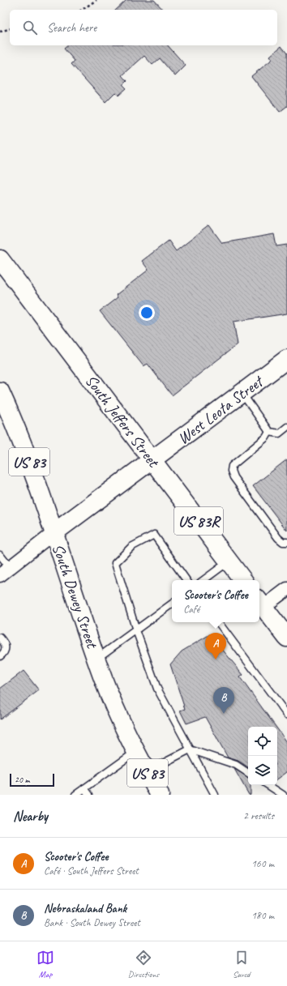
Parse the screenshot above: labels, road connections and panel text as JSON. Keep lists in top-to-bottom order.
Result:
{
  "streets": {
    "main road": [
      "West Leota Street",
      "South Jeffers Street",
      "US 83",
      "US 83R",
      "South Dewey Street"
    ]
  },
  "crossings": [
    ["West Leota Street", "South Jeffers Street"],
    ["West Leota Street", "South Dewey Street"]
  ],
  "scale_bar": "20 m",
  "page": {
    "search": "Search here",
    "popup": ["Scooter's Coffee", "Café"],
    "pins": ["A", "B"],
    "scale": "20 m",
    "heading": ["Nearby", "2 results"],
    "list": [
      {
        "mark": "A",
        "name": "Scooter's Coffee",
        "note": "Café · South Jeffers Street",
        "value": "160 m"
      },
      {
        "mark": "B",
        "name": "Nebraskaland Bank",
        "note": "Bank · South Dewey Street",
        "value": "180 m"
      }
    ],
    "nav": ["Map", "Directions", "Saved"]
  }
}
